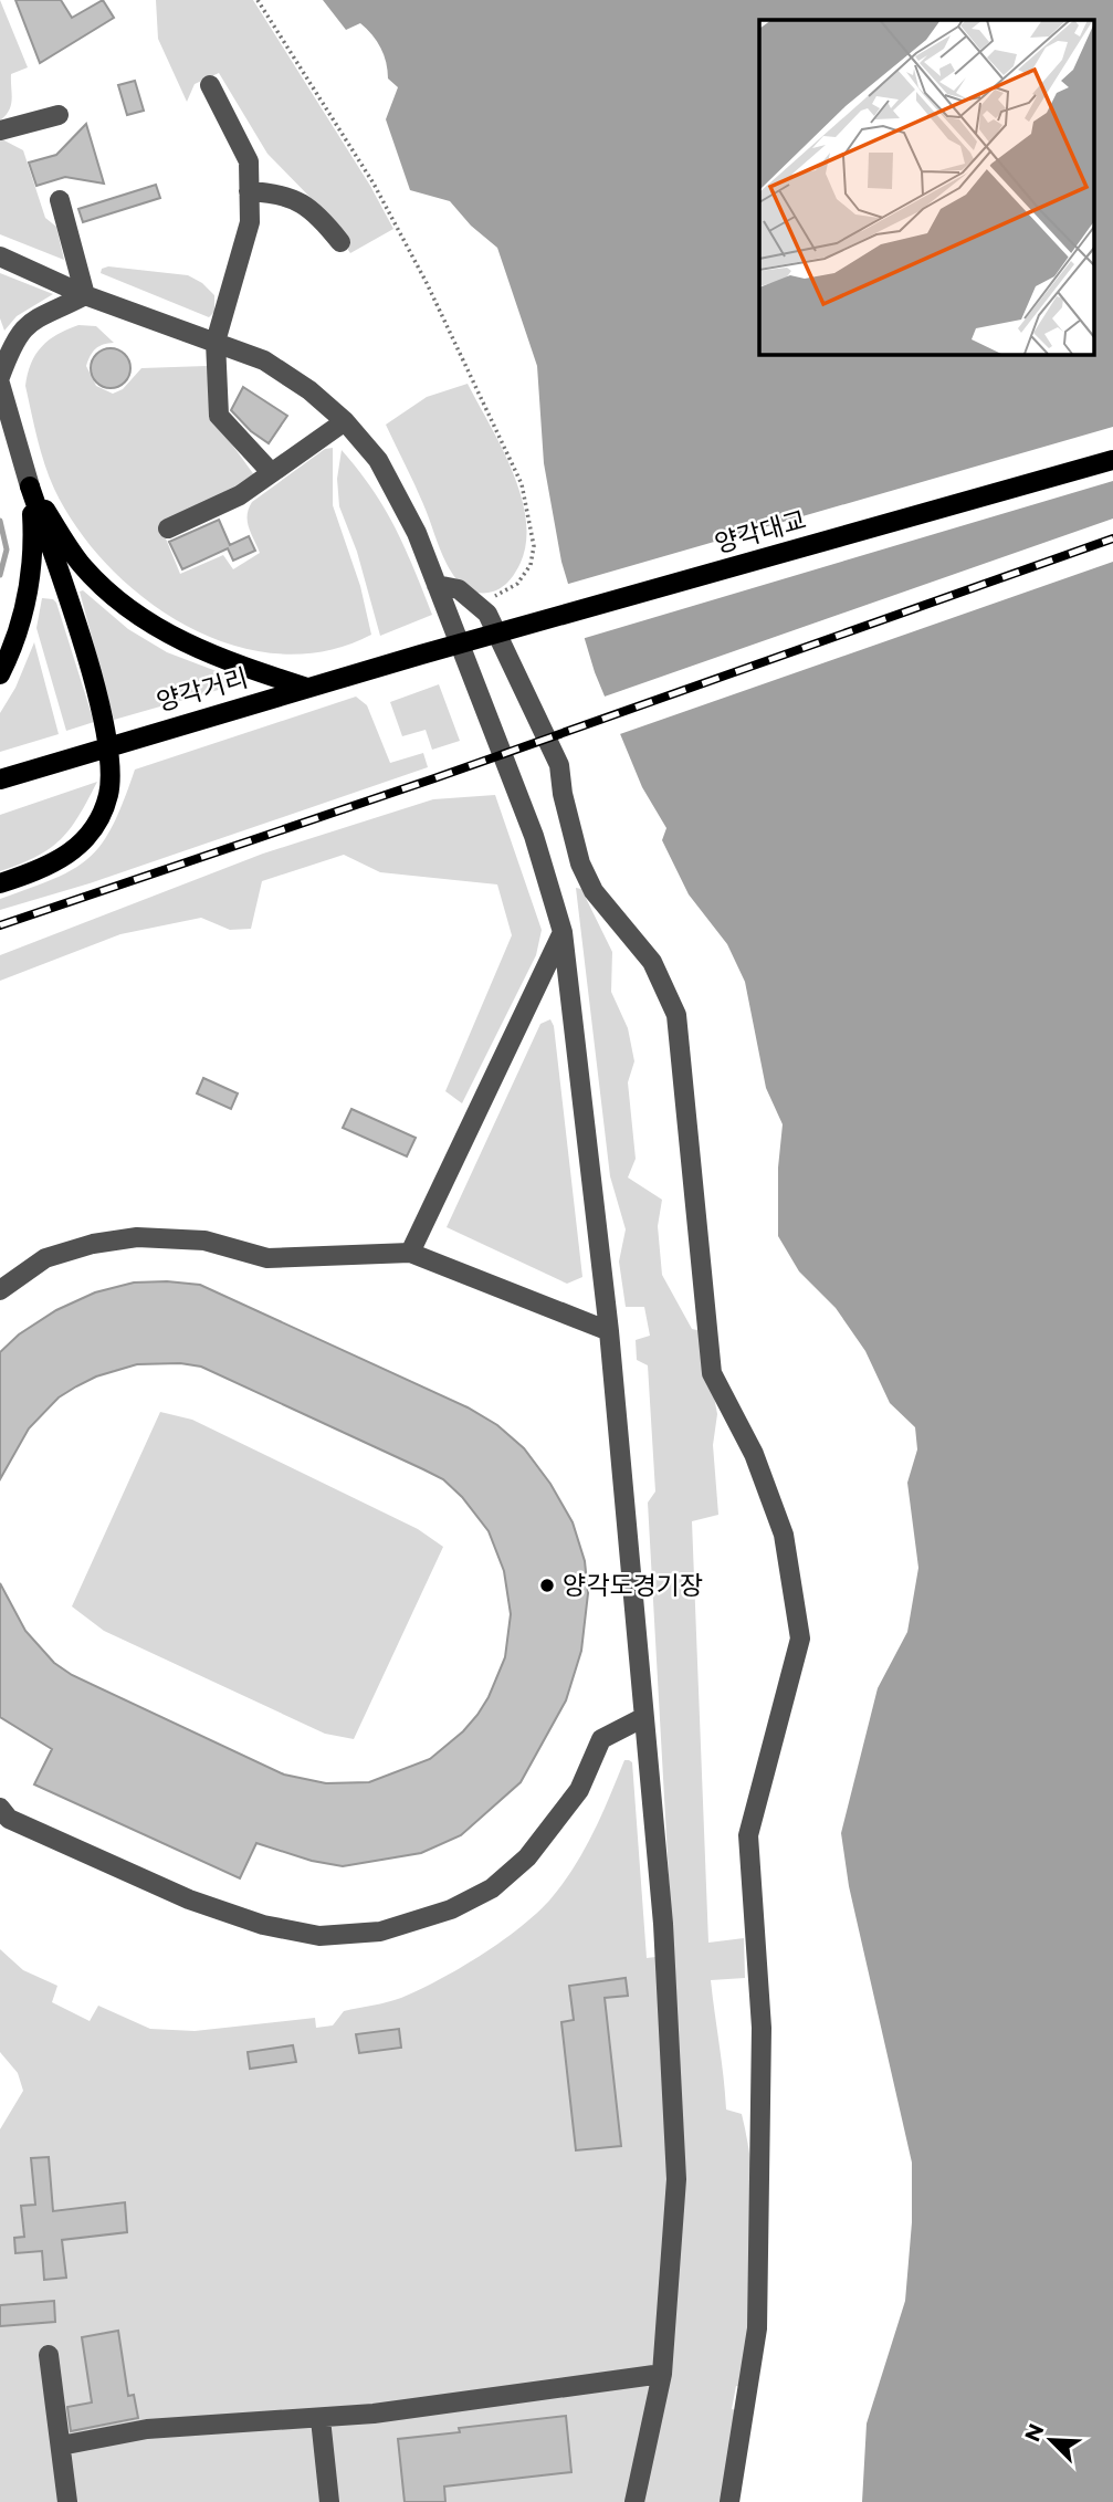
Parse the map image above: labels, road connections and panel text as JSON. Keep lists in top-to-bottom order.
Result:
{
  "streets": {
    "main road": ["양각대교", "양각거리"]
  },
  "crossings": [
    ["양각대교", "양각거리"]
  ],
  "places": ["양각도경기장"],
  "north": "top left"
}
